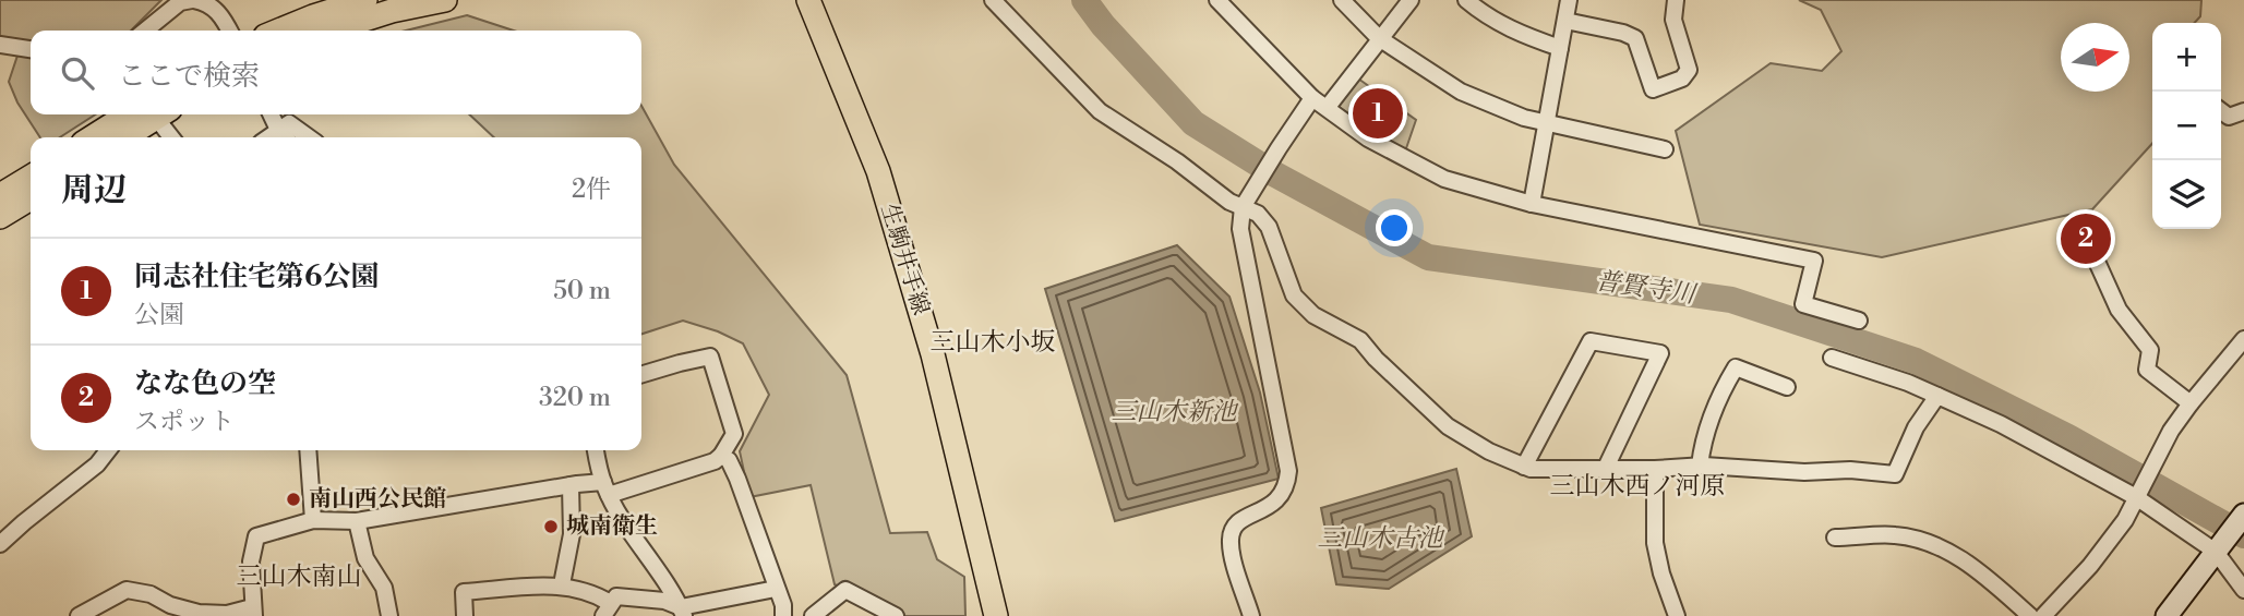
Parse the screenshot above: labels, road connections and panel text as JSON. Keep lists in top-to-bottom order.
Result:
{
  "streets": {
    "main road": ["生駒井手線"]
  },
  "districts": ["三山木小坂", "三山木西ノ河原", "三山木南山"],
  "water": ["普賢寺川", "三山木新池", "三山木古池"],
  "places": ["南山西公民館", "城南衛生"],
  "north": "right",
  "page": {
    "map_buttons": ["+", "−"],
    "search": "ここで検索",
    "pins": ["1", "2"],
    "heading": ["周辺", "2件"],
    "list": [
      {
        "mark": "1",
        "name": "同志社住宅第6公園",
        "note": "公園",
        "value": "50 m"
      },
      {
        "mark": "2",
        "name": "なな色の空",
        "note": "スポット",
        "value": "320 m"
      }
    ]
  }
}
